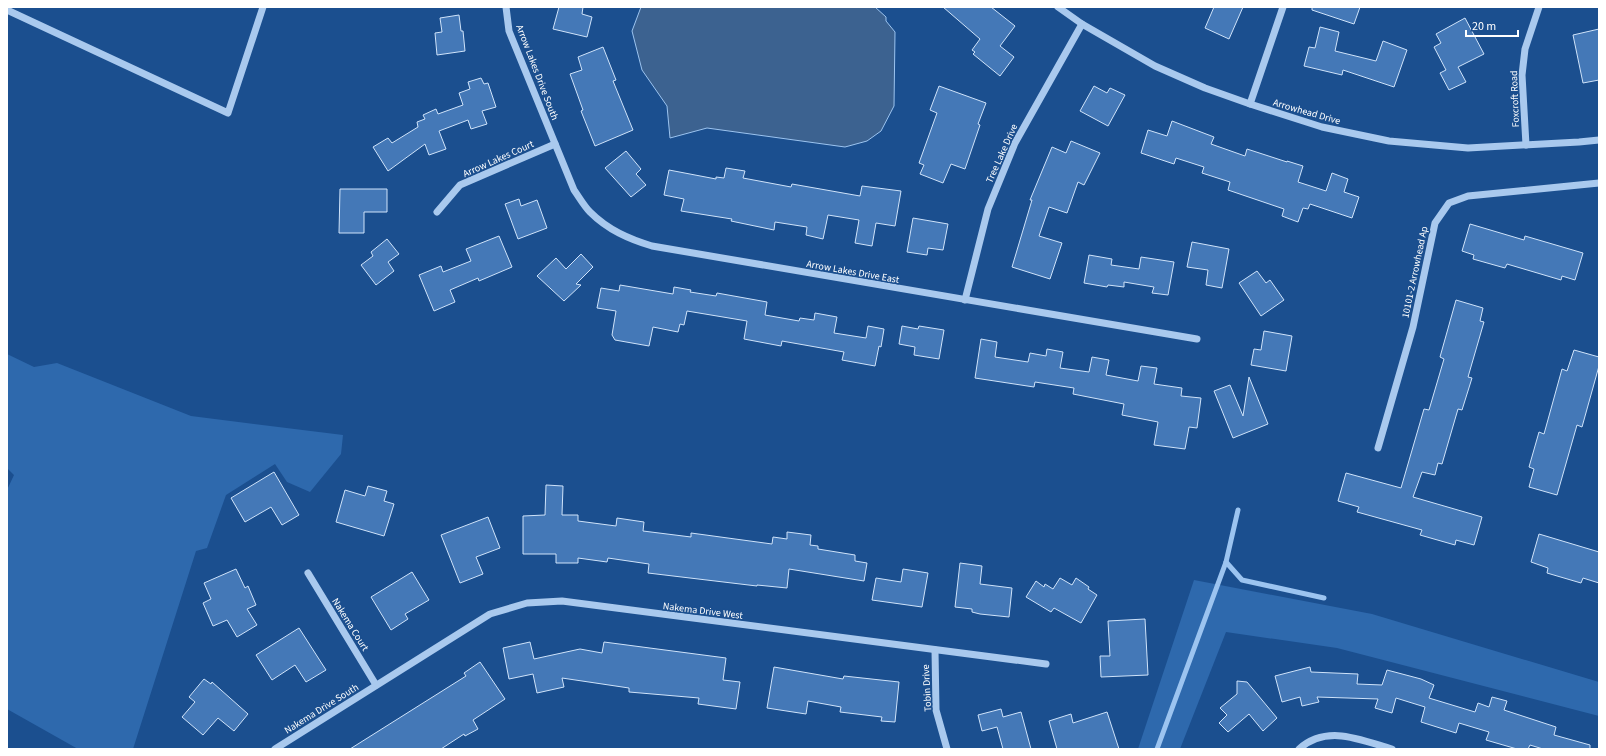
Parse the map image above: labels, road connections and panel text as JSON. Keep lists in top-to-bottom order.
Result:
{
  "streets": {
    "street": [
      "Arrow Lakes Drive South",
      "Foxcroft Road",
      "Arrowhead Drive",
      "Tree Lake Drive",
      "Arrow Lakes Court",
      "Arrow Lakes Drive East",
      "10101-2 Arrowhead Ap",
      "Nakema Drive West",
      "Nakema Court",
      "Tobin Drive",
      "Nakema Drive South"
    ]
  },
  "crossings": [
    ["Arrow Lakes Drive South", "Arrow Lakes Court"],
    ["Arrow Lakes Drive South", "Arrow Lakes Drive East"],
    ["Foxcroft Road", "Arrowhead Drive"],
    ["Arrowhead Drive", "Tree Lake Drive"],
    ["Tree Lake Drive", "Arrow Lakes Drive East"],
    ["Arrow Lakes Court", "Arrow Lakes Drive East"],
    ["Nakema Drive West", "Nakema Court"],
    ["Nakema Drive West", "Tobin Drive"],
    ["Nakema Drive West", "Nakema Drive South"],
    ["Nakema Court", "Nakema Drive South"]
  ],
  "scale_bar": "20 m"
}
